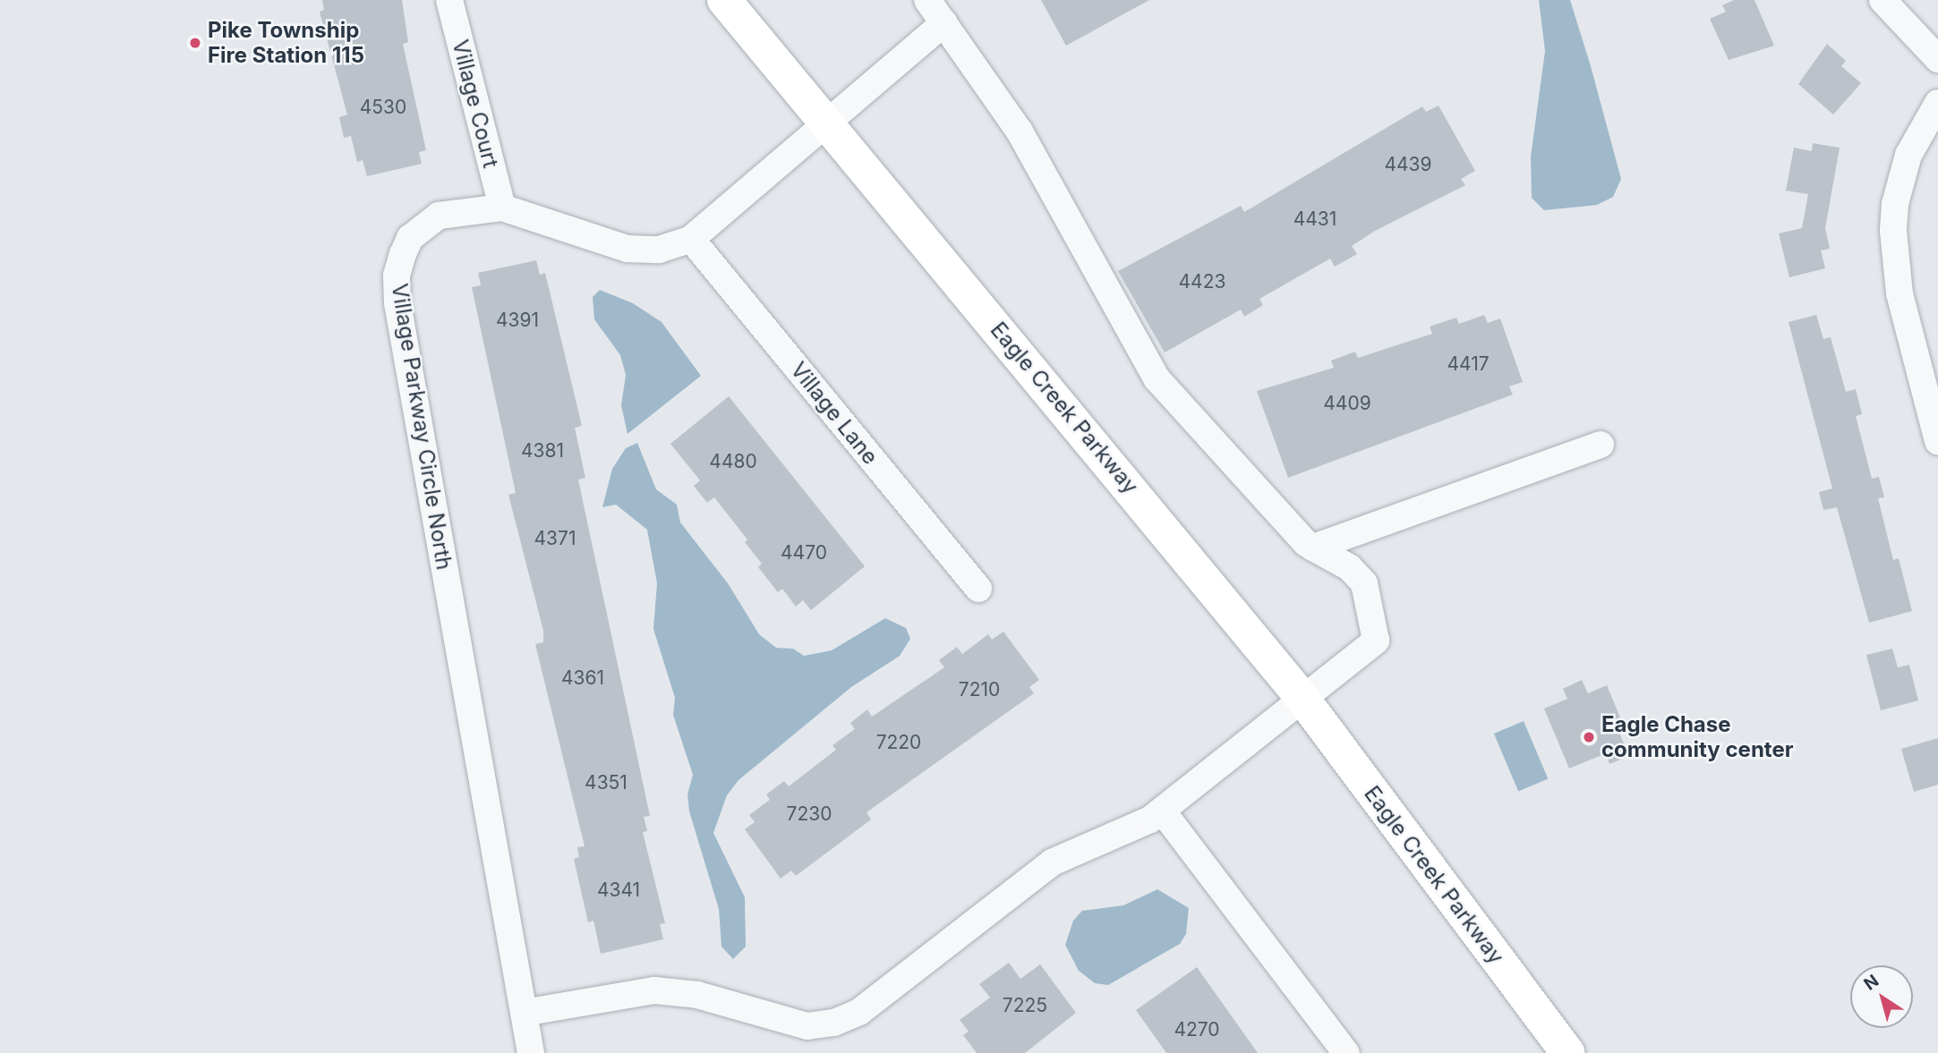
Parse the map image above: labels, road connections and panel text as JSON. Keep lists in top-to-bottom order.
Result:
{
  "streets": {
    "main road": ["Eagle Creek Parkway"],
    "street": ["Village Court", "Village Lane", "Village Parkway Circle North"]
  },
  "crossings": [
    ["Village Court", "Village Parkway Circle North"],
    ["Eagle Creek Parkway", "Village Parkway Circle North"],
    ["Village Lane", "Village Parkway Circle North"]
  ],
  "places": ["Pike Township Fire Station 115", "Eagle Chase community center"],
  "house_numbers": [
    "4530",
    "4439",
    "4431",
    "4423",
    "4391",
    "4417",
    "4409",
    "4381",
    "4480",
    "4371",
    "4470",
    "4361",
    "7210",
    "7220",
    "4351",
    "7230",
    "4341",
    "7225",
    "4270"
  ],
  "north": "top left"
}
